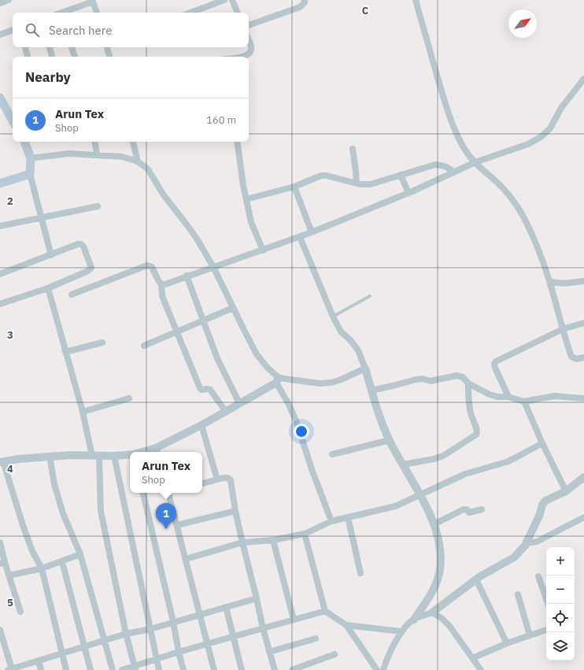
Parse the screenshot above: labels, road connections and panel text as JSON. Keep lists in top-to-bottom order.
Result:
{
  "north": "top right",
  "page": {
    "search": "Search here",
    "heading": "Nearby",
    "list": [
      {
        "mark": "1",
        "name": "Arun Tex",
        "note": "Shop",
        "value": "160 m"
      }
    ],
    "popup": ["Arun Tex", "Shop"],
    "pins": "1",
    "map_buttons": ["+", "−"]
  },
  "grid": {
    "columns": ["C"],
    "rows": [
      "2",
      "3",
      "4",
      "5"
    ]
  }
}
